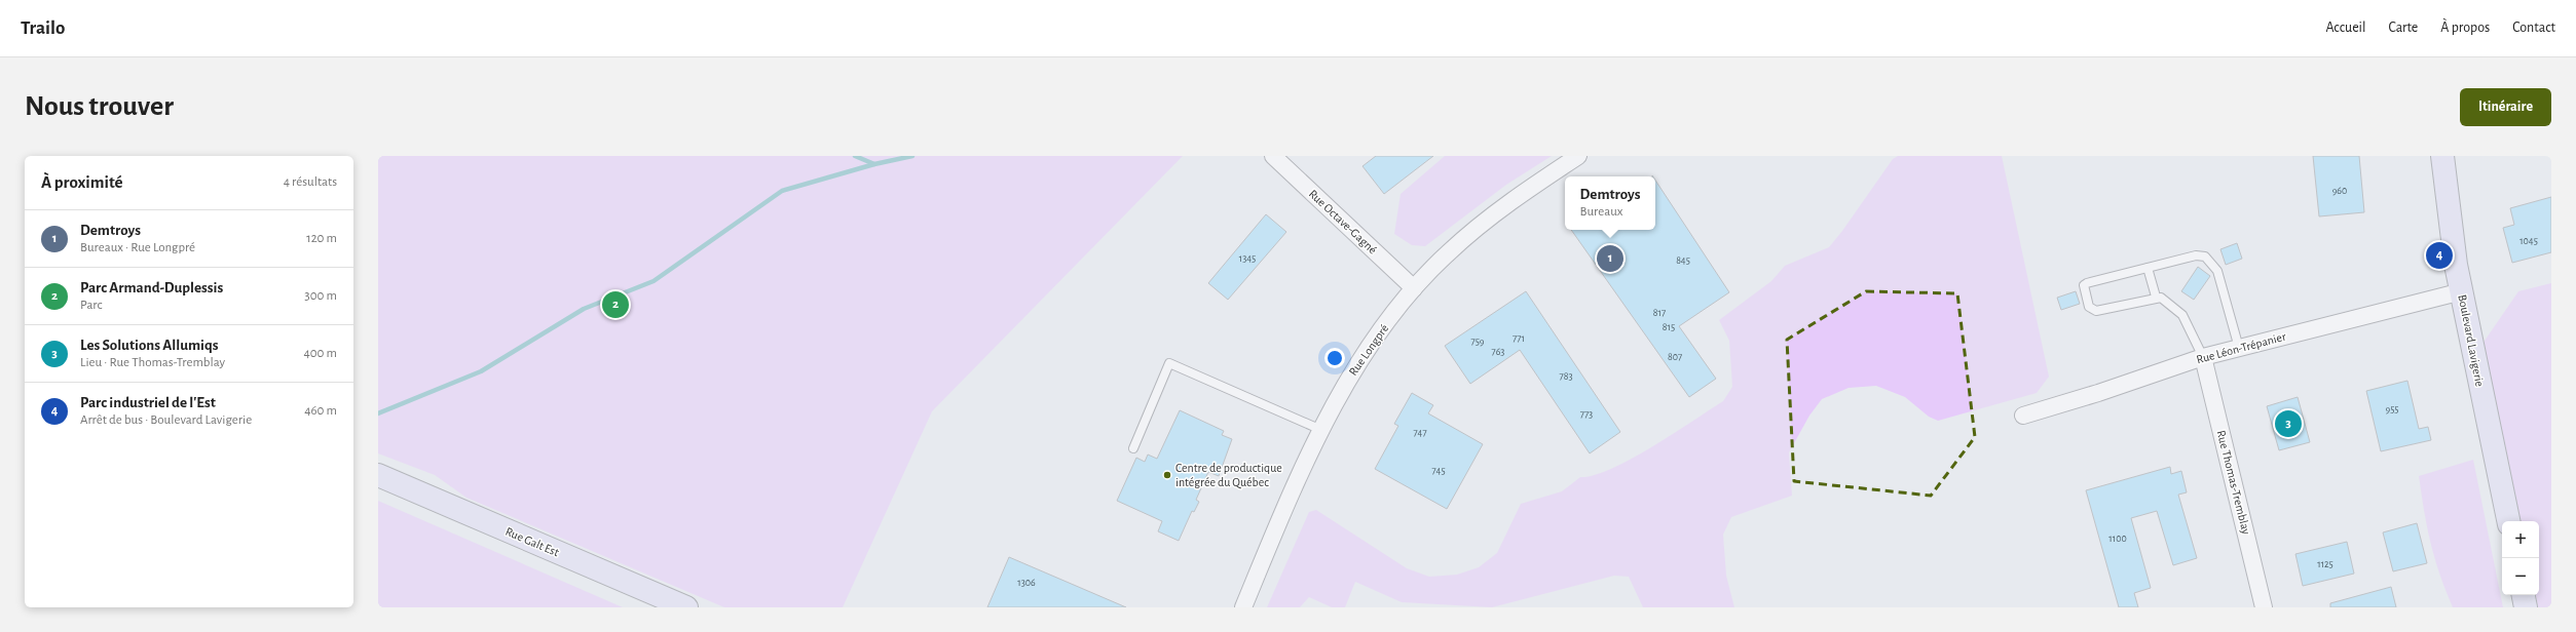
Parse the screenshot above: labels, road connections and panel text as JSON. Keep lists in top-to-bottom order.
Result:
{
  "streets": {
    "street": [
      "Rue Octave-Gagné",
      "Boulevard Lavigerie",
      "Rue Léon-Trépanier",
      "Rue Longpré",
      "Rue Thomas-Tremblay",
      "Rue Galt Est"
    ]
  },
  "crossings": [
    ["Rue Octave-Gagné", "Rue Longpré"],
    ["Boulevard Lavigerie", "Rue Léon-Trépanier"],
    ["Rue Léon-Trépanier", "Rue Thomas-Tremblay"]
  ],
  "places": ["Centre de productique intégrée du Québec"],
  "house_numbers": [
    "960",
    "1045",
    "1345",
    "845",
    "817",
    "815",
    "771",
    "759",
    "763",
    "807",
    "783",
    "955",
    "773",
    "747",
    "745",
    "1100",
    "1125",
    "1306"
  ],
  "page": {
    "header": "Trailo",
    "nav": [
      "Accueil",
      "Carte",
      "À propos",
      "Contact"
    ],
    "buttons": "Itinéraire",
    "title": "Nous trouver",
    "heading": ["À proximité", "4 résultats"],
    "popup": ["Demtroys", "Bureaux"],
    "list": [
      {
        "mark": "1",
        "name": "Demtroys",
        "note": "Bureaux · Rue Longpré",
        "value": "120 m"
      },
      {
        "mark": "2",
        "name": "Parc Armand-Duplessis",
        "note": "Parc",
        "value": "300 m"
      },
      {
        "mark": "3",
        "name": "Les Solutions Allumiqs",
        "note": "Lieu · Rue Thomas-Tremblay",
        "value": "400 m"
      },
      {
        "mark": "4",
        "name": "Parc industriel de l'Est",
        "note": "Arrêt de bus · Boulevard Lavigerie",
        "value": "460 m"
      }
    ],
    "pins": [
      "4",
      "1",
      "2",
      "3"
    ],
    "map_buttons": ["+", "−"]
  }
}
